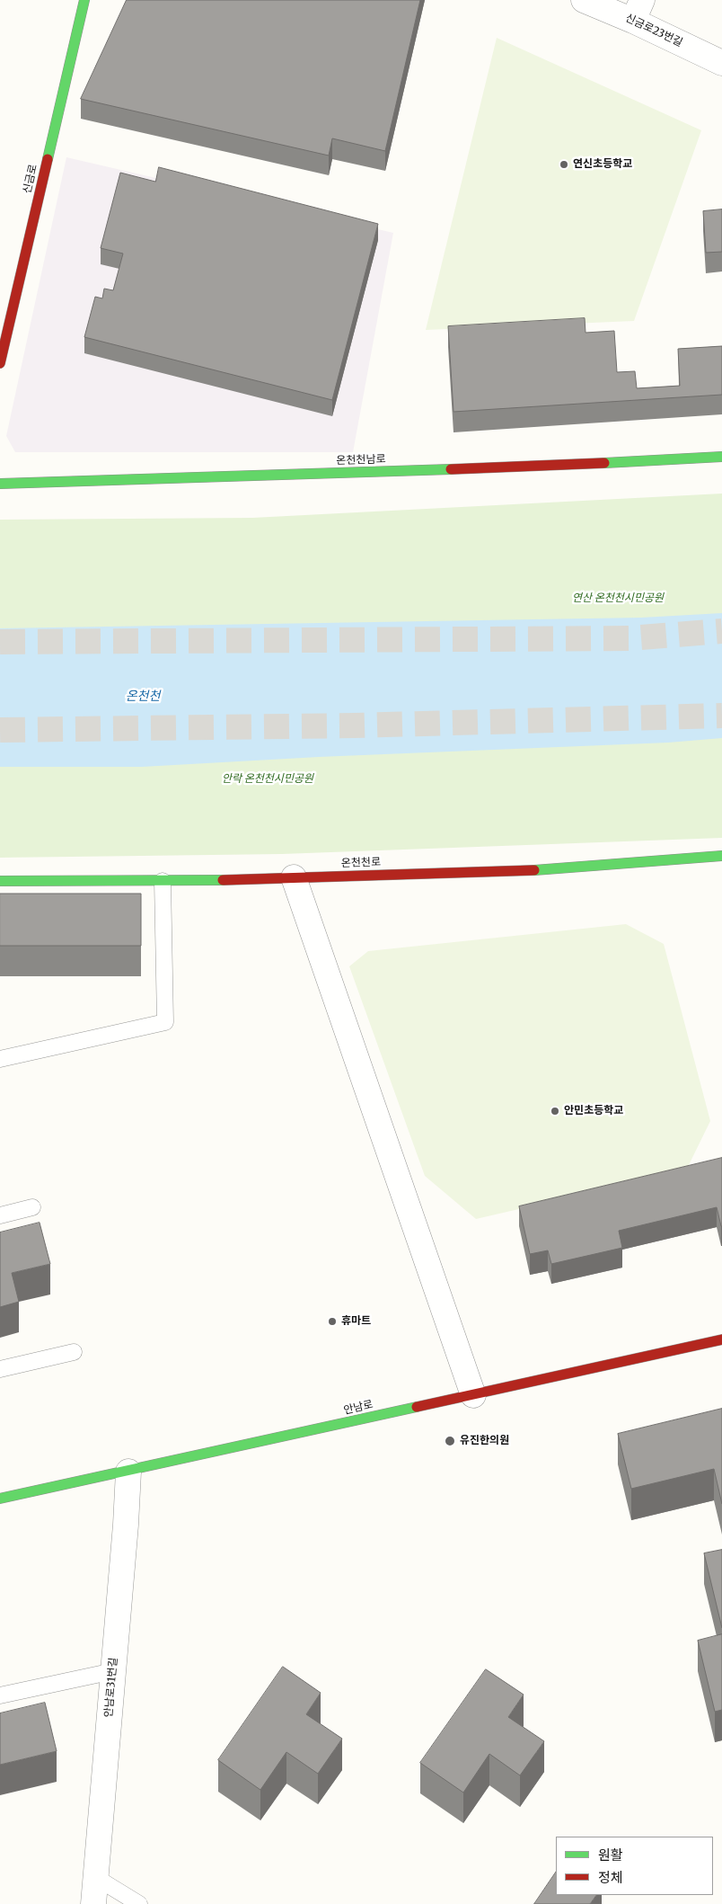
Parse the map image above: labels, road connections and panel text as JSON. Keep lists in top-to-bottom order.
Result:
{
  "streets": {
    "street": [
      "신금로23번길",
      "신금로",
      "온천천남로",
      "온천천로",
      "안남로",
      "안남로31번길"
    ]
  },
  "crossings": [
    ["안남로", "안남로31번길"]
  ],
  "water": ["온천천"],
  "parks": ["연산 온천천시민공원", "안락 온천천시민공원"],
  "places": [
    "연신초등학교",
    "안민초등학교",
    "휴마트",
    "유진한의원"
  ],
  "legend": ["원활", "정체"]
}
